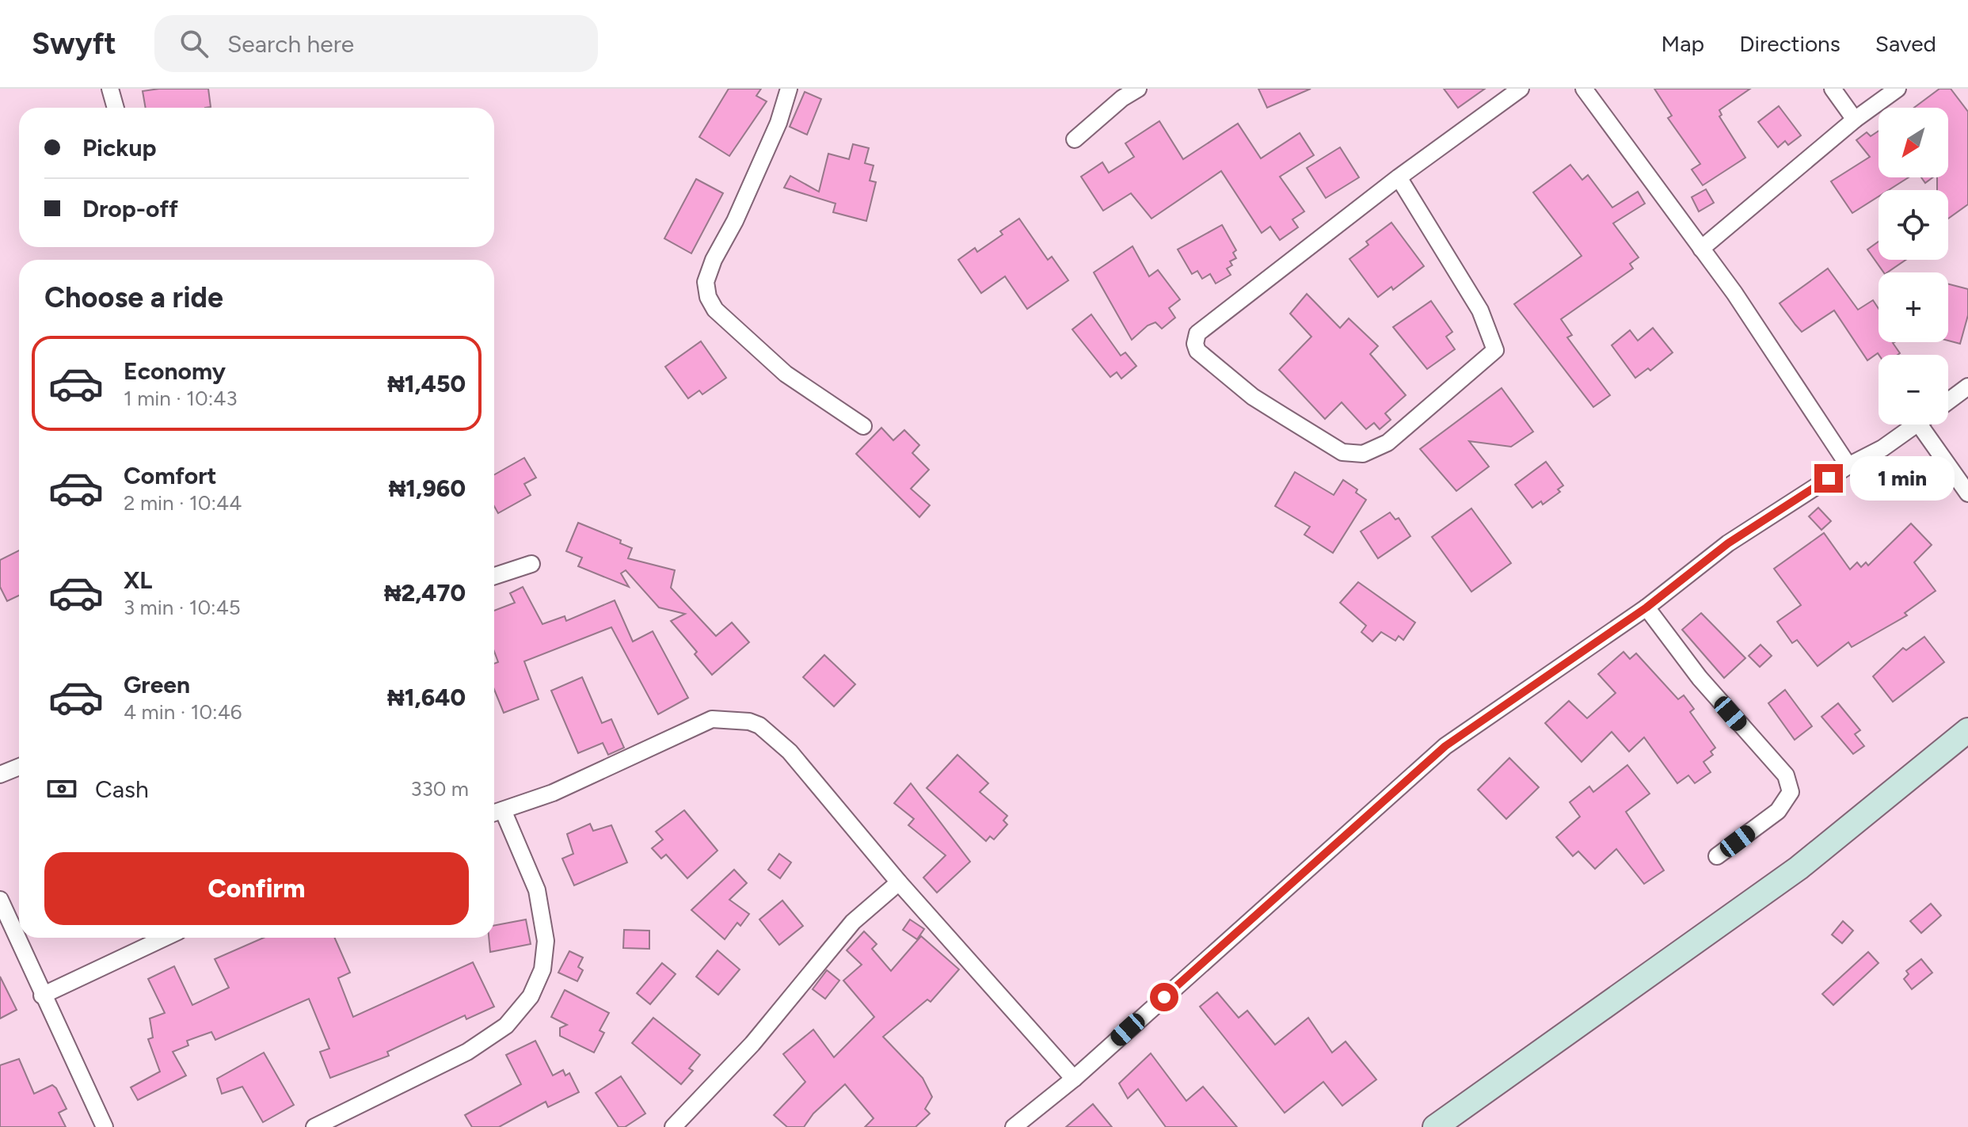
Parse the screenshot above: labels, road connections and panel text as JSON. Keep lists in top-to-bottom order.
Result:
{
  "north": "bottom left",
  "page": {
    "header": "Swyft",
    "search": "Search here",
    "nav": ["Map", "Directions", "Saved"],
    "map_buttons": ["+", "−"],
    "banner": ["Pickup", "Drop-off"],
    "heading": "Choose a ride",
    "list": [
      {
        "name": "Economy",
        "note": "1 min · 10:43",
        "value": "₦1,450"
      },
      {
        "name": "Comfort",
        "note": "2 min · 10:44",
        "value": "₦1,960"
      },
      {
        "name": "XL",
        "note": "3 min · 10:45",
        "value": "₦2,470"
      },
      {
        "name": "Green",
        "note": "4 min · 10:46",
        "value": "₦1,640"
      }
    ],
    "bubble": "1 min",
    "pay": ["Cash", "330 m"],
    "buttons": "Confirm"
  }
}
